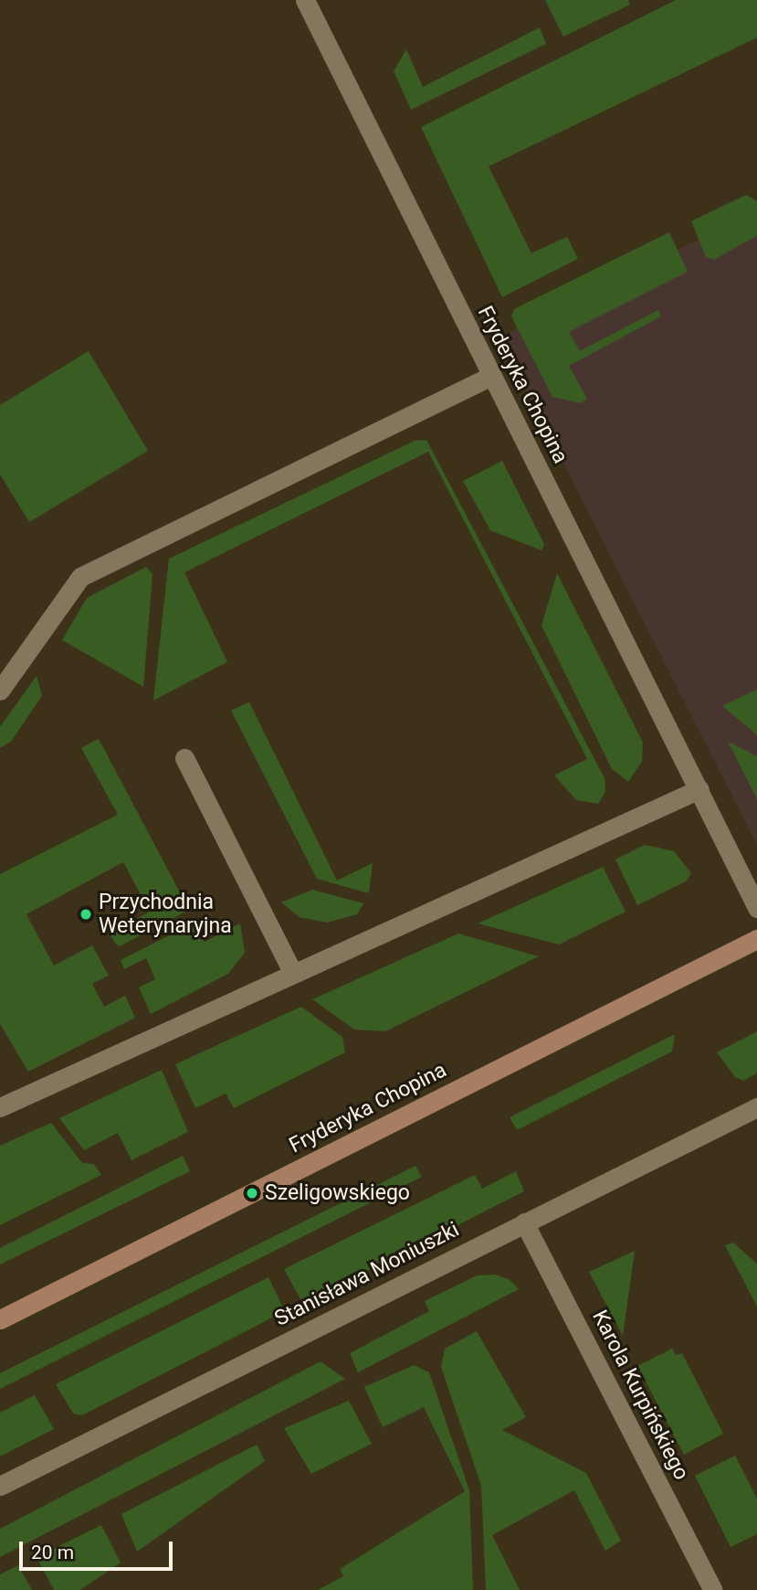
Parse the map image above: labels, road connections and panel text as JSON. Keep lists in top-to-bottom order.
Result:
{
  "streets": {
    "street": ["Fryderyka Chopina", "Stanisława Moniuszki", "Karola Kurpińskiego"]
  },
  "crossings": [
    ["Stanisława Moniuszki", "Karola Kurpińskiego"]
  ],
  "places": ["Przychodnia Weterynaryjna", "Szeligowskiego"],
  "scale_bar": "20 m"
}
